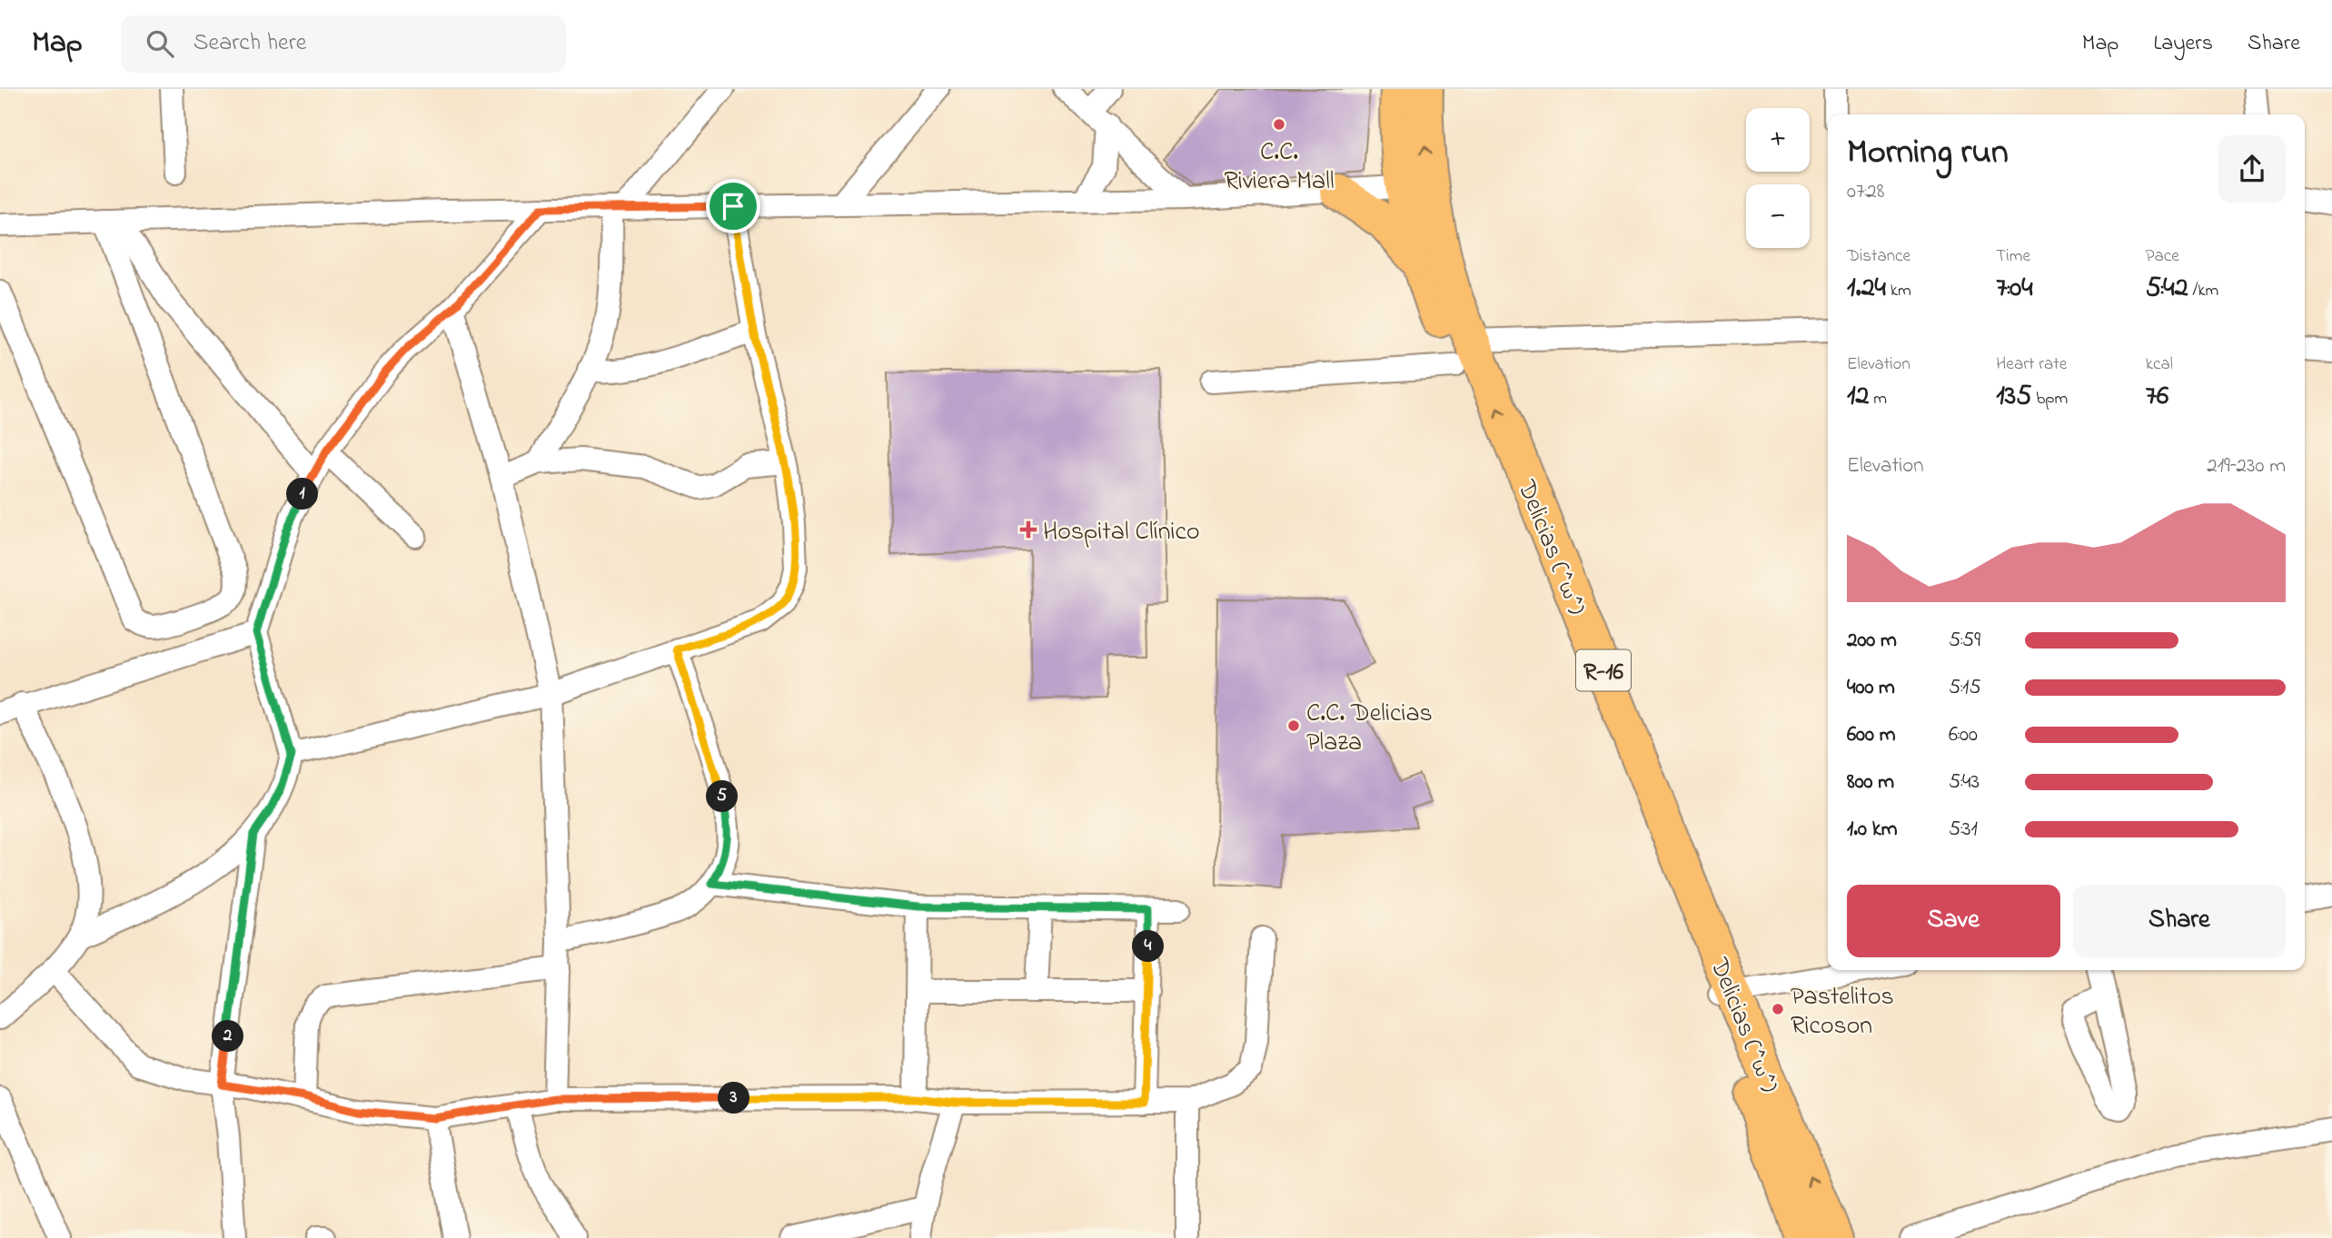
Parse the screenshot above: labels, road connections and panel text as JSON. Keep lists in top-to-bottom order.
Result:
{
  "streets": {
    "main road": ["Delicias (^w^)", "R-16"]
  },
  "places": {
    "other": ["C.C. Riviera Mall", "C.C. Delicias Plaza", "Pastelitos Ricoson"],
    "health": ["Hospital Clínico"]
  },
  "page": {
    "header": "Map",
    "search": "Search here",
    "nav": ["Map", "Layers", "Share"],
    "map_buttons": ["+", "−"],
    "heading": ["Morning run", "07:28"],
    "stats": [
      ["Distance", "1.24 km"],
      ["Time", "7:04"],
      ["Pace", "5:42 /km"],
      ["Elevation", "12 m"],
      ["Heart rate", "135 bpm"],
      ["kcal", "76"]
    ],
    "chart": ["Elevation", "219–230 m"],
    "pins": [
      "1",
      "5",
      "4",
      "2",
      "3"
    ],
    "list": [
      {
        "name": "200 m",
        "note": "5:59"
      },
      {
        "name": "400 m",
        "note": "5:15"
      },
      {
        "name": "600 m",
        "note": "6:00"
      },
      {
        "name": "800 m",
        "note": "5:43"
      },
      {
        "name": "1.0 km",
        "note": "5:31"
      }
    ],
    "buttons": ["Save", "Share"]
  }
}
